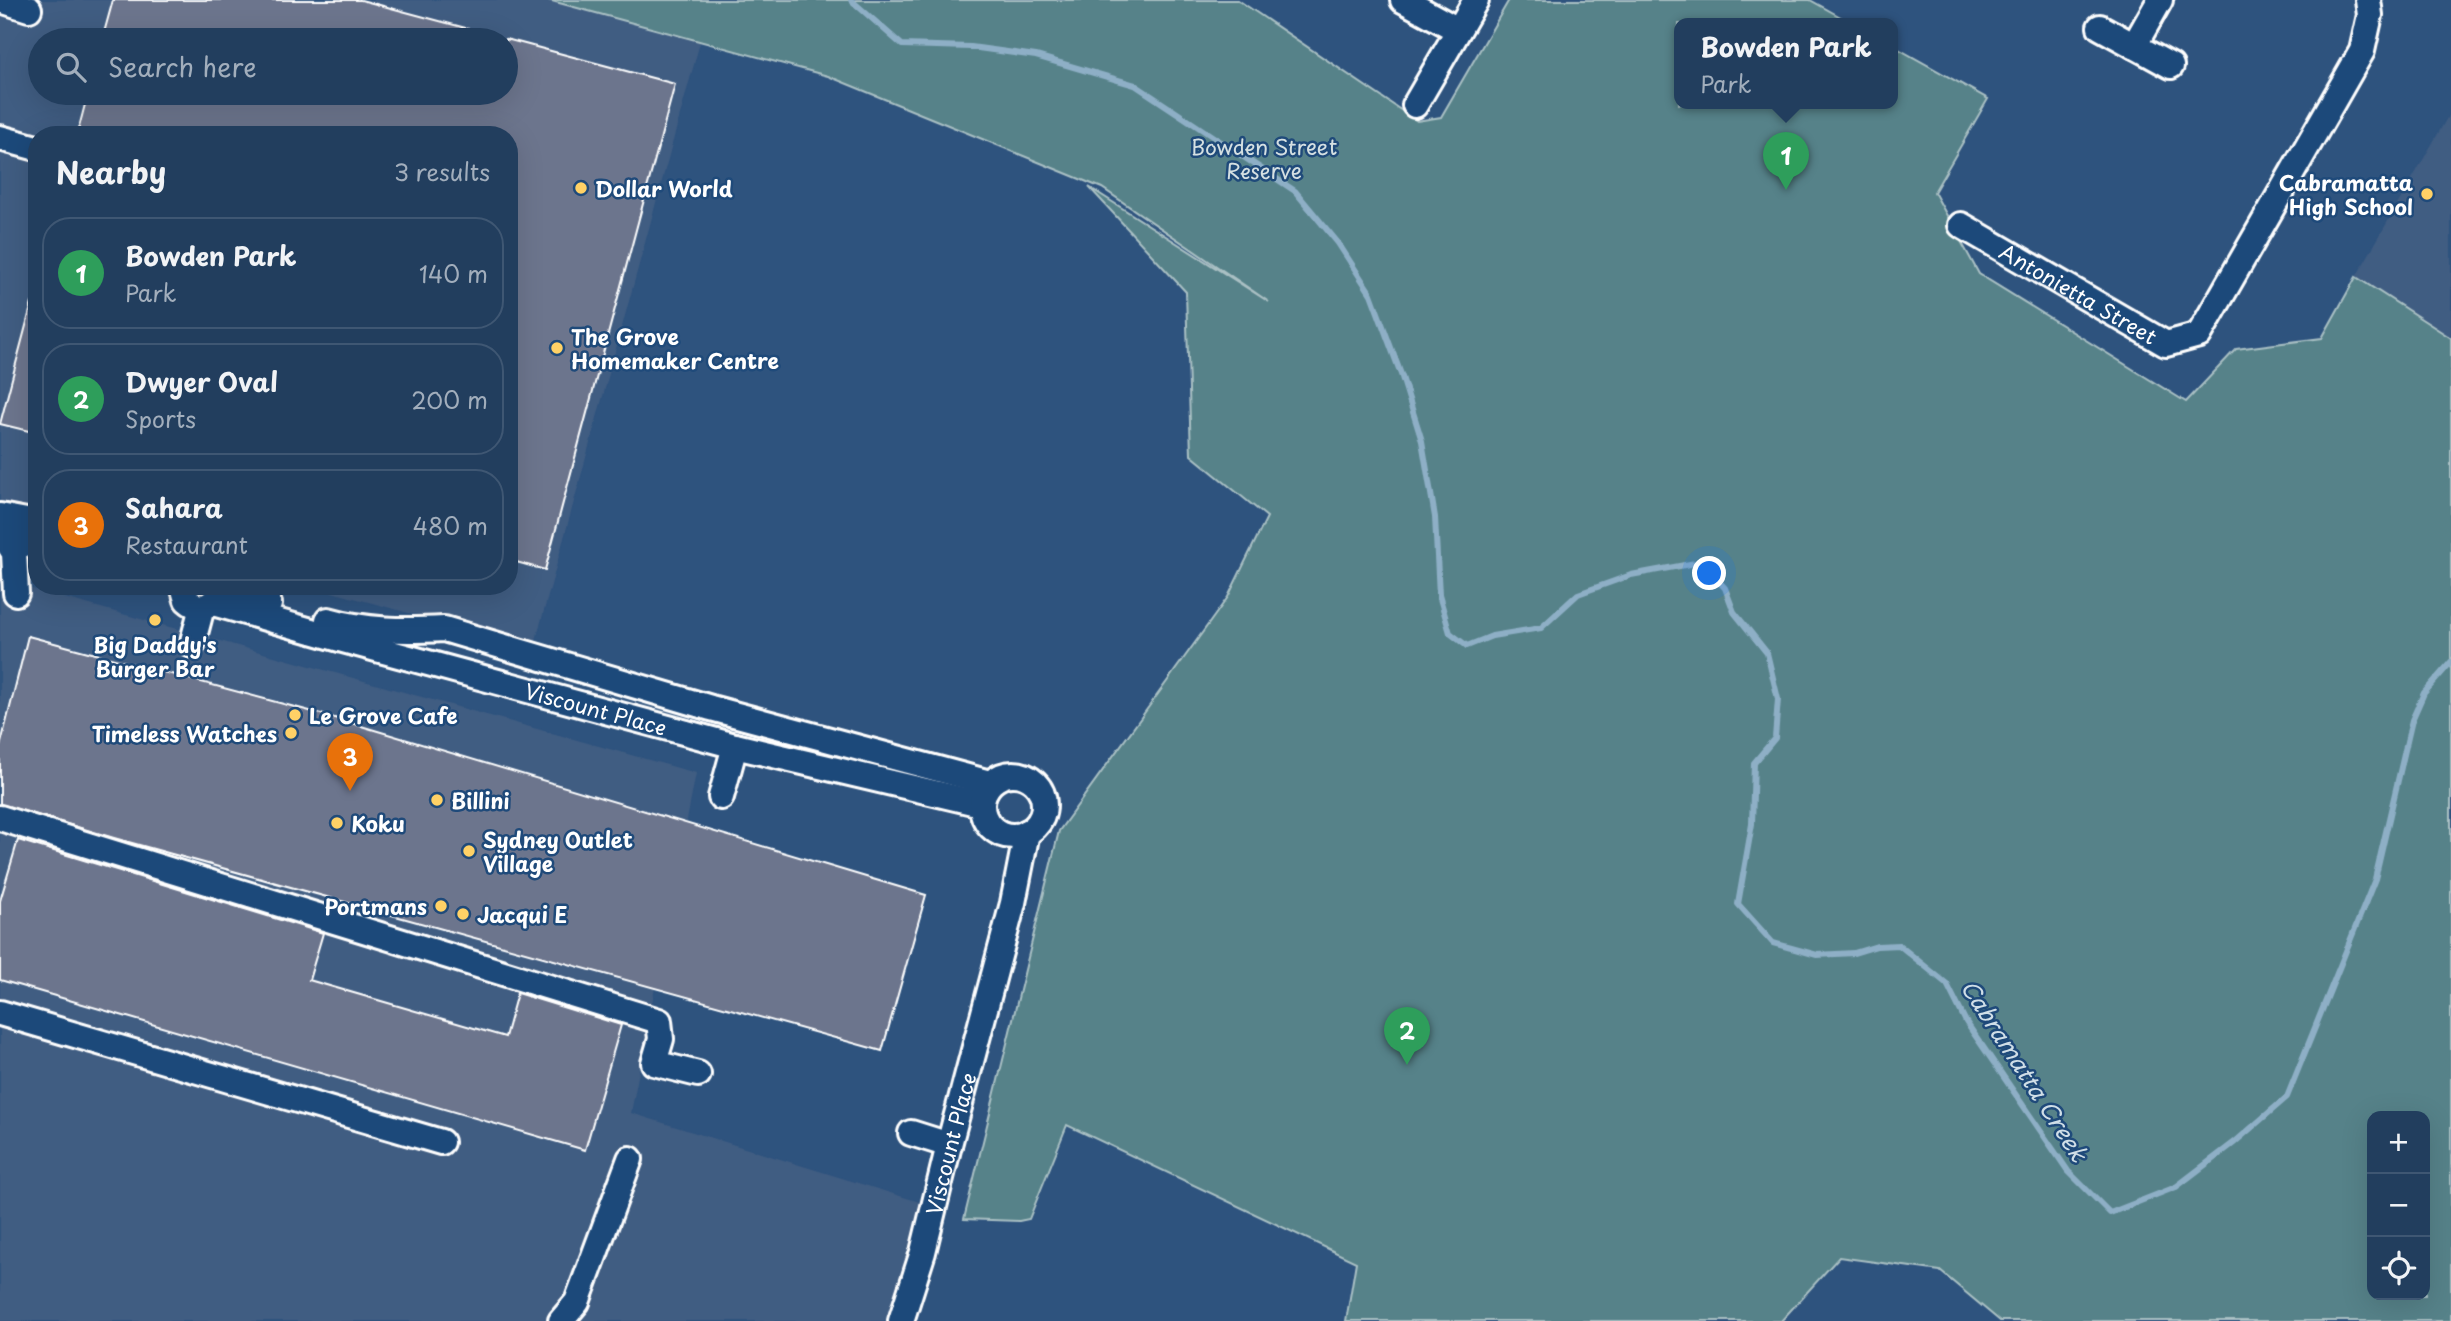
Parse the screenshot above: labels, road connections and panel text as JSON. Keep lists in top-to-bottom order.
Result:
{
  "streets": {
    "street": ["Antonietta Street", "Viscount Place"]
  },
  "water": ["Cabramatta Creek"],
  "parks": ["Bowden Street Reserve"],
  "places": [
    "Dollar World",
    "Cabramatta High School",
    "The Grove Homemaker Centre",
    "Big Daddy's Burger Bar",
    "Le Grove Cafe",
    "Timeless Watches",
    "Billini",
    "Koku",
    "Sydney Outlet Village",
    "Portmans",
    "Jacqui E"
  ],
  "page": {
    "popup": ["Bowden Park", "Park"],
    "search": "Search here",
    "heading": ["Nearby", "3 results"],
    "pins": ["1", "3", "2"],
    "list": [
      {
        "mark": "1",
        "name": "Bowden Park",
        "note": "Park",
        "value": "140 m"
      },
      {
        "mark": "2",
        "name": "Dwyer Oval",
        "note": "Sports",
        "value": "200 m"
      },
      {
        "mark": "3",
        "name": "Sahara",
        "note": "Restaurant",
        "value": "480 m"
      }
    ],
    "map_buttons": ["+", "−"]
  }
}
